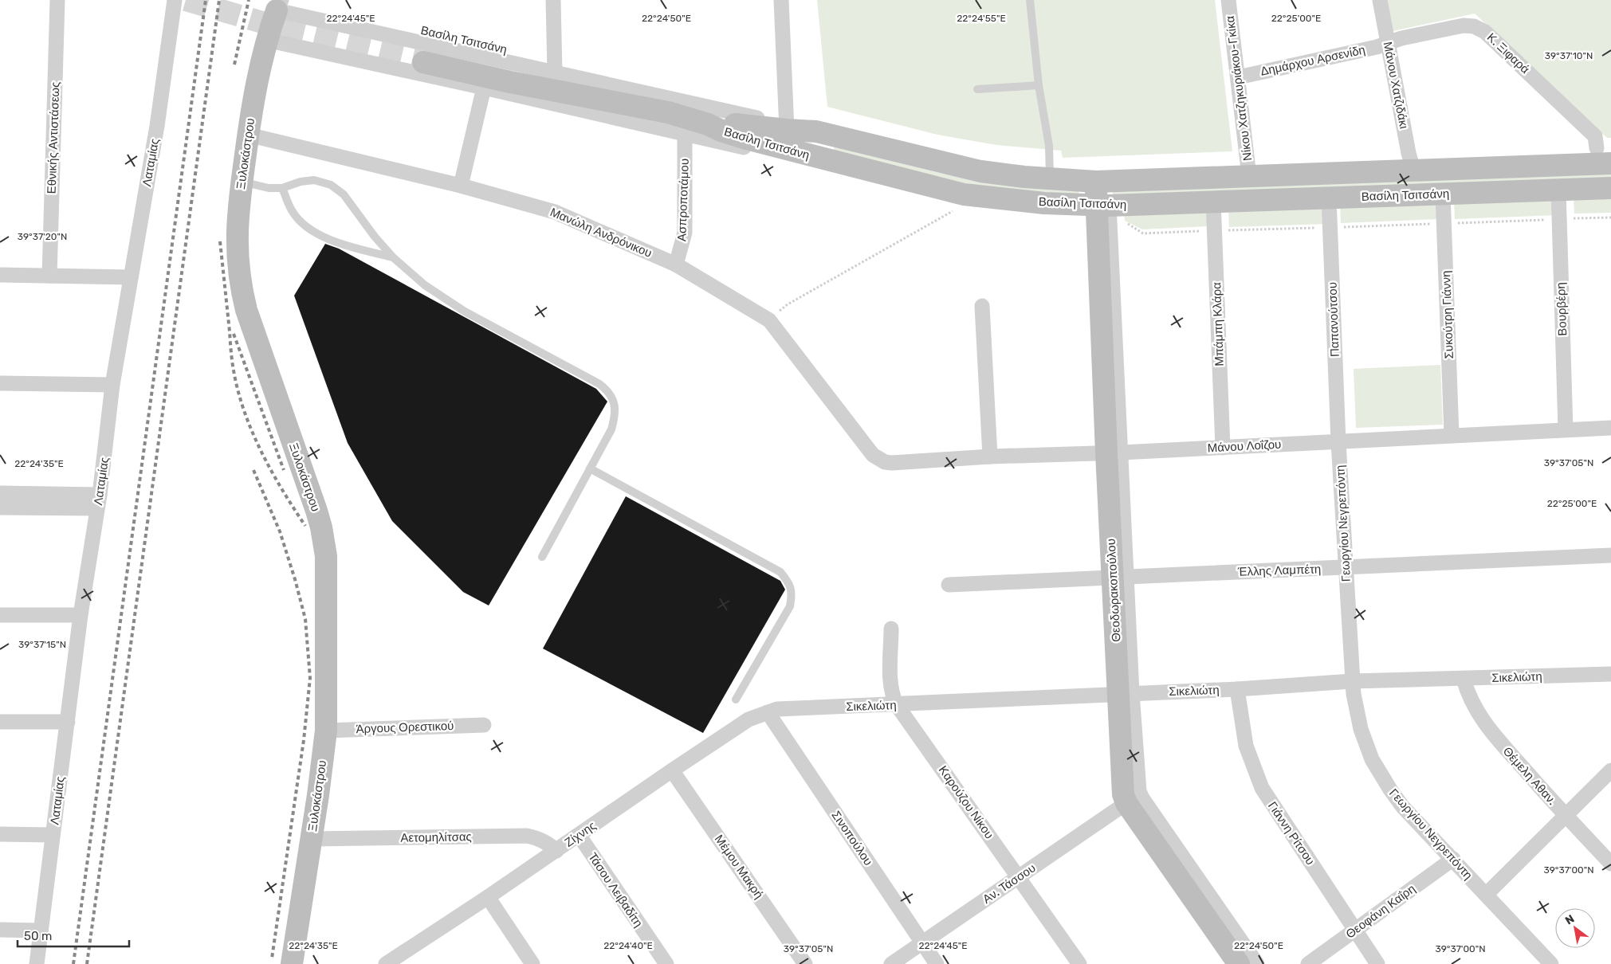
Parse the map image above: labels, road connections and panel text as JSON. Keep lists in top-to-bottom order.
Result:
{
  "streets": {
    "street": [
      "Βασίλη Τσιτσάνη",
      "Κ. Ξιφαρά",
      "Δημάρχου Αρσενίδη",
      "Μάνου Χατζιδάκι",
      "Νίκου Χατζηκυριάκου-Γκίκα",
      "Εθνικής Αντιστάσεως",
      "Ξυλοκάστρου",
      "Λαταμίας",
      "Ασπροποτάμου",
      "Μανώλη Ανδρόνικου",
      "Βουρβέρη",
      "Συκούτρη Γιάννη",
      "Παπανούτσου",
      "Μπάμπη Κλάρα",
      "Μάνου Λοΐζου",
      "Γεωργίου Νεγρεπόντη",
      "Έλλης Λαμπέτη",
      "Θεοδωρακοπούλου",
      "Σικελιώτη",
      "Άργους Ορεστικού",
      "Θέμελη Αθαν.",
      "Καρούζου Νίκου",
      "Γιάννη Ρίτσου",
      "Ζίχνης",
      "Αετομηλίτσας",
      "Σινοπούλου",
      "Μέμου Μακρή",
      "Αν. Τάσσου",
      "Τάσου Λειβαδίτη",
      "Θεοφάνη Καΐρη"
    ]
  },
  "crossings": [
    ["Βασίλη Τσιτσάνη", "Κ. Ξιφαρά"],
    ["Βασίλη Τσιτσάνη", "Μάνου Χατζιδάκι"],
    ["Βασίλη Τσιτσάνη", "Νίκου Χατζηκυριάκου-Γκίκα"],
    ["Βασίλη Τσιτσάνη", "Ξυλοκάστρου"],
    ["Βασίλη Τσιτσάνη", "Βουρβέρη"],
    ["Βασίλη Τσιτσάνη", "Συκούτρη Γιάννη"],
    ["Βασίλη Τσιτσάνη", "Παπανούτσου"],
    ["Βασίλη Τσιτσάνη", "Μπάμπη Κλάρα"],
    ["Βασίλη Τσιτσάνη", "Θεοδωρακοπούλου"],
    ["Κ. Ξιφαρά", "Δημάρχου Αρσενίδη"],
    ["Κ. Ξιφαρά", "Μάνου Χατζιδάκι"],
    ["Δημάρχου Αρσενίδη", "Μάνου Χατζιδάκι"],
    ["Δημάρχου Αρσενίδη", "Νίκου Χατζηκυριάκου-Γκίκα"],
    ["Ξυλοκάστρου", "Μανώλη Ανδρόνικου"],
    ["Ξυλοκάστρου", "Άργους Ορεστικού"],
    ["Ξυλοκάστρου", "Αετομηλίτσας"],
    ["Ασπροποτάμου", "Μανώλη Ανδρόνικου"],
    ["Μανώλη Ανδρόνικου", "Μάνου Λοΐζου"],
    ["Βουρβέρη", "Μάνου Λοΐζου"],
    ["Συκούτρη Γιάννη", "Μάνου Λοΐζου"],
    ["Παπανούτσου", "Μάνου Λοΐζου"],
    ["Παπανούτσου", "Γεωργίου Νεγρεπόντη"],
    ["Μπάμπη Κλάρα", "Μάνου Λοΐζου"],
    ["Μάνου Λοΐζου", "Γεωργίου Νεγρεπόντη"],
    ["Μάνου Λοΐζου", "Θεοδωρακοπούλου"],
    ["Γεωργίου Νεγρεπόντη", "Έλλης Λαμπέτη"],
    ["Γεωργίου Νεγρεπόντη", "Σικελιώτη"],
    ["Γεωργίου Νεγρεπόντη", "Θεοφάνη Καΐρη"],
    ["Έλλης Λαμπέτη", "Θεοδωρακοπούλου"],
    ["Θεοδωρακοπούλου", "Σικελιώτη"],
    ["Θεοδωρακοπούλου", "Αν. Τάσσου"],
    ["Σικελιώτη", "Θέμελη Αθαν."],
    ["Σικελιώτη", "Καρούζου Νίκου"],
    ["Σικελιώτη", "Γιάννη Ρίτσου"],
    ["Σικελιώτη", "Ζίχνης"],
    ["Σικελιώτη", "Σινοπούλου"],
    ["Καρούζου Νίκου", "Αν. Τάσσου"],
    ["Γιάννη Ρίτσου", "Θεοφάνη Καΐρη"],
    ["Ζίχνης", "Αετομηλίτσας"],
    ["Ζίχνης", "Σινοπούλου"],
    ["Ζίχνης", "Μέμου Μακρή"],
    ["Ζίχνης", "Τάσου Λειβαδίτη"],
    ["Σινοπούλου", "Αν. Τάσσου"]
  ],
  "scale_bar": "50 m",
  "north": "top left",
  "coordinates": [
    "22°24'45\"E",
    "22°24'50\"E",
    "22°24'55\"E",
    "22°25'00\"E",
    "39°37'10\"N",
    "39°37'20\"N",
    "39°37'05\"N",
    "22°24'35\"E",
    "39°37'15\"N",
    "39°37'00\"N",
    "22°24'40\"E"
  ]
}
